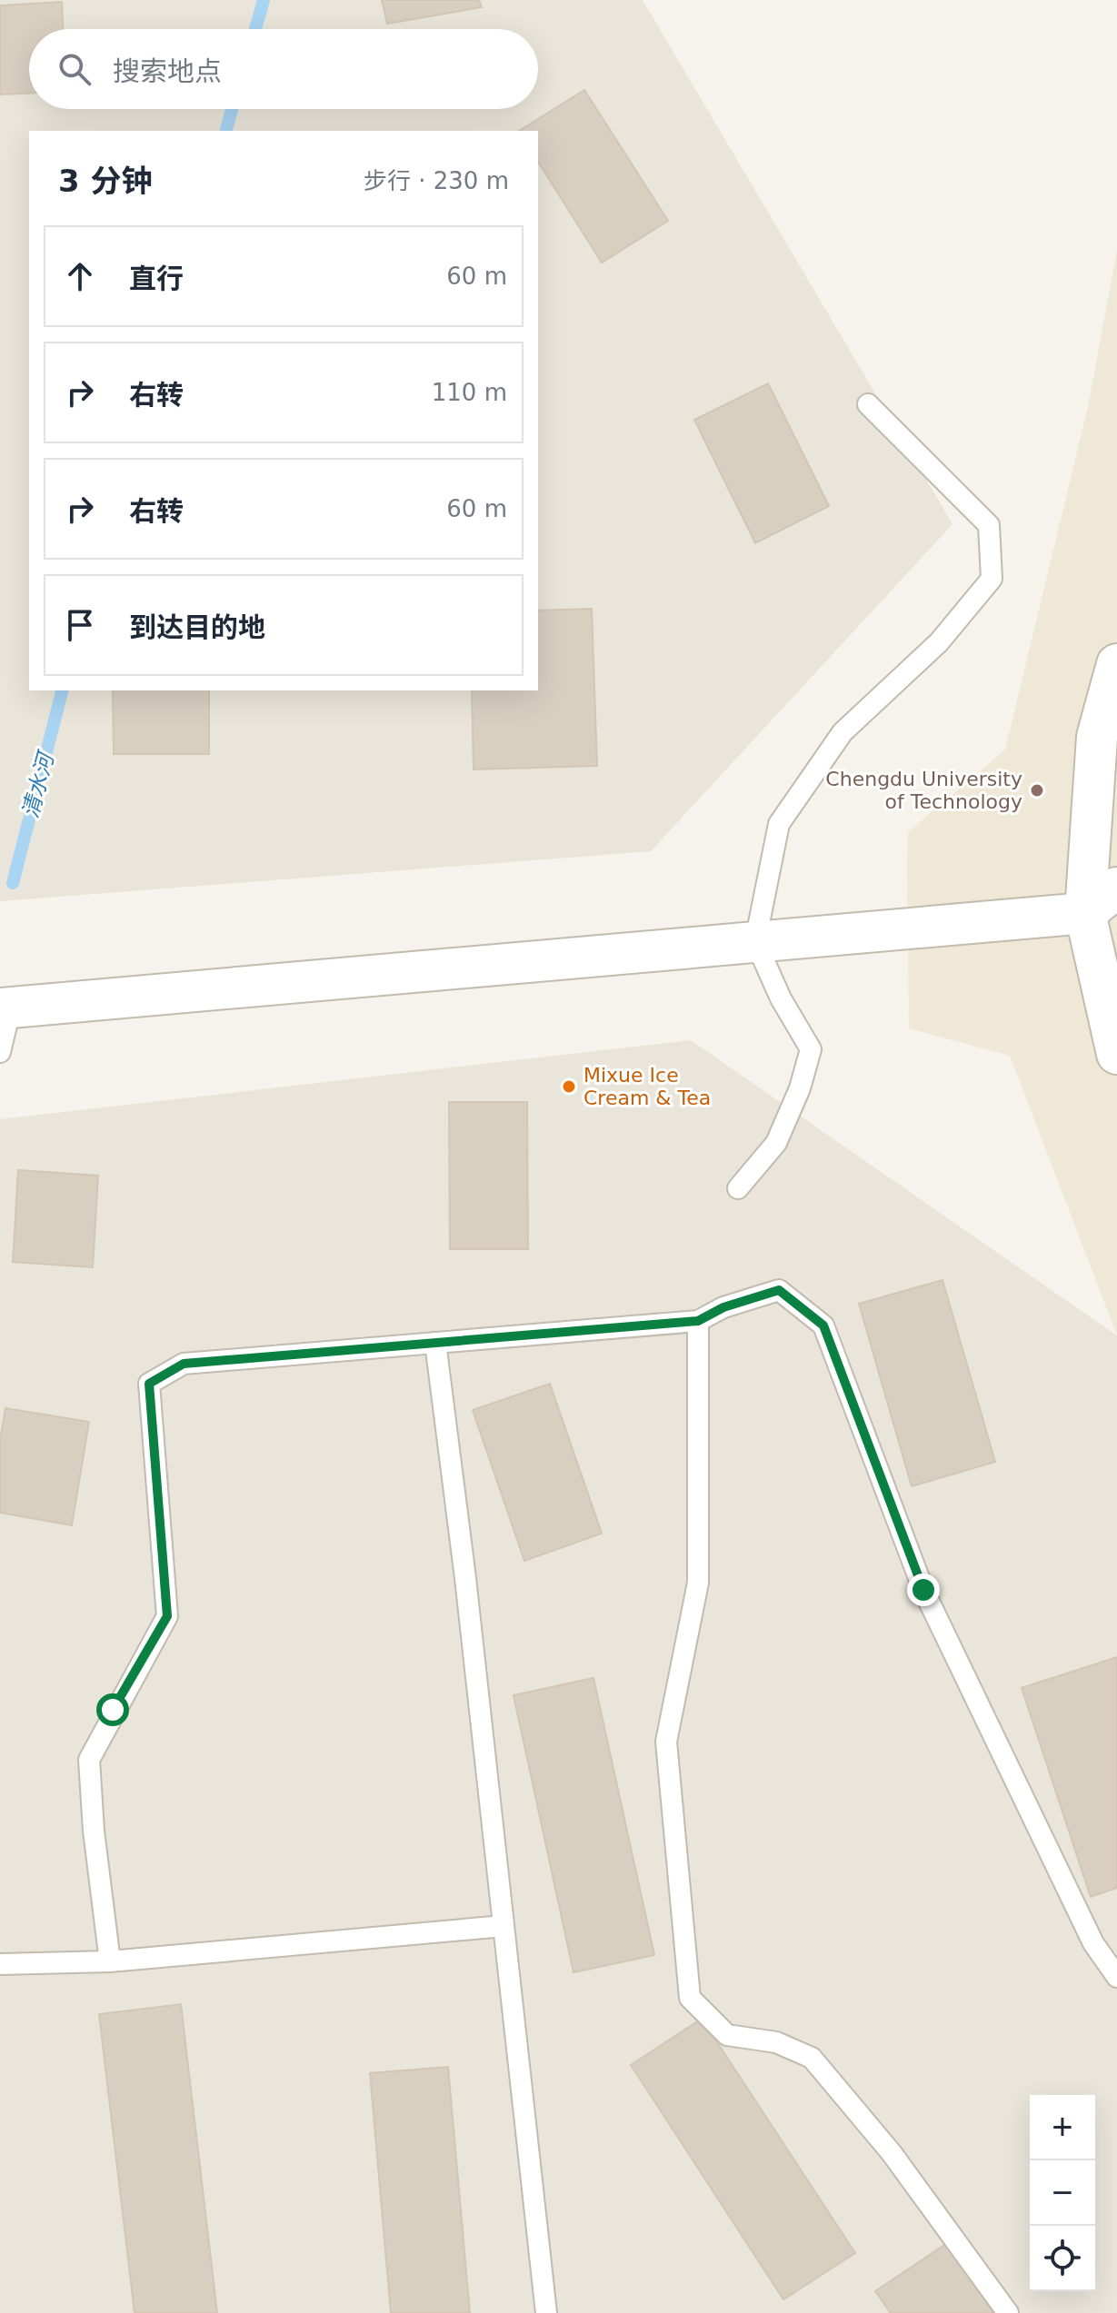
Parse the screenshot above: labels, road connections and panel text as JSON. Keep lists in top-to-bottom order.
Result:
{
  "water": ["清水河"],
  "places": ["Chengdu University of Technology", "Mixue Ice Cream & Tea"],
  "page": {
    "search": "搜索地点",
    "heading": ["3 分钟", "步行 · 230 m"],
    "list": [
      ["直行", "60 m"],
      ["右转", "110 m"],
      ["右转", "60 m"],
      "到达目的地"
    ],
    "map_buttons": ["+", "−"]
  }
}
